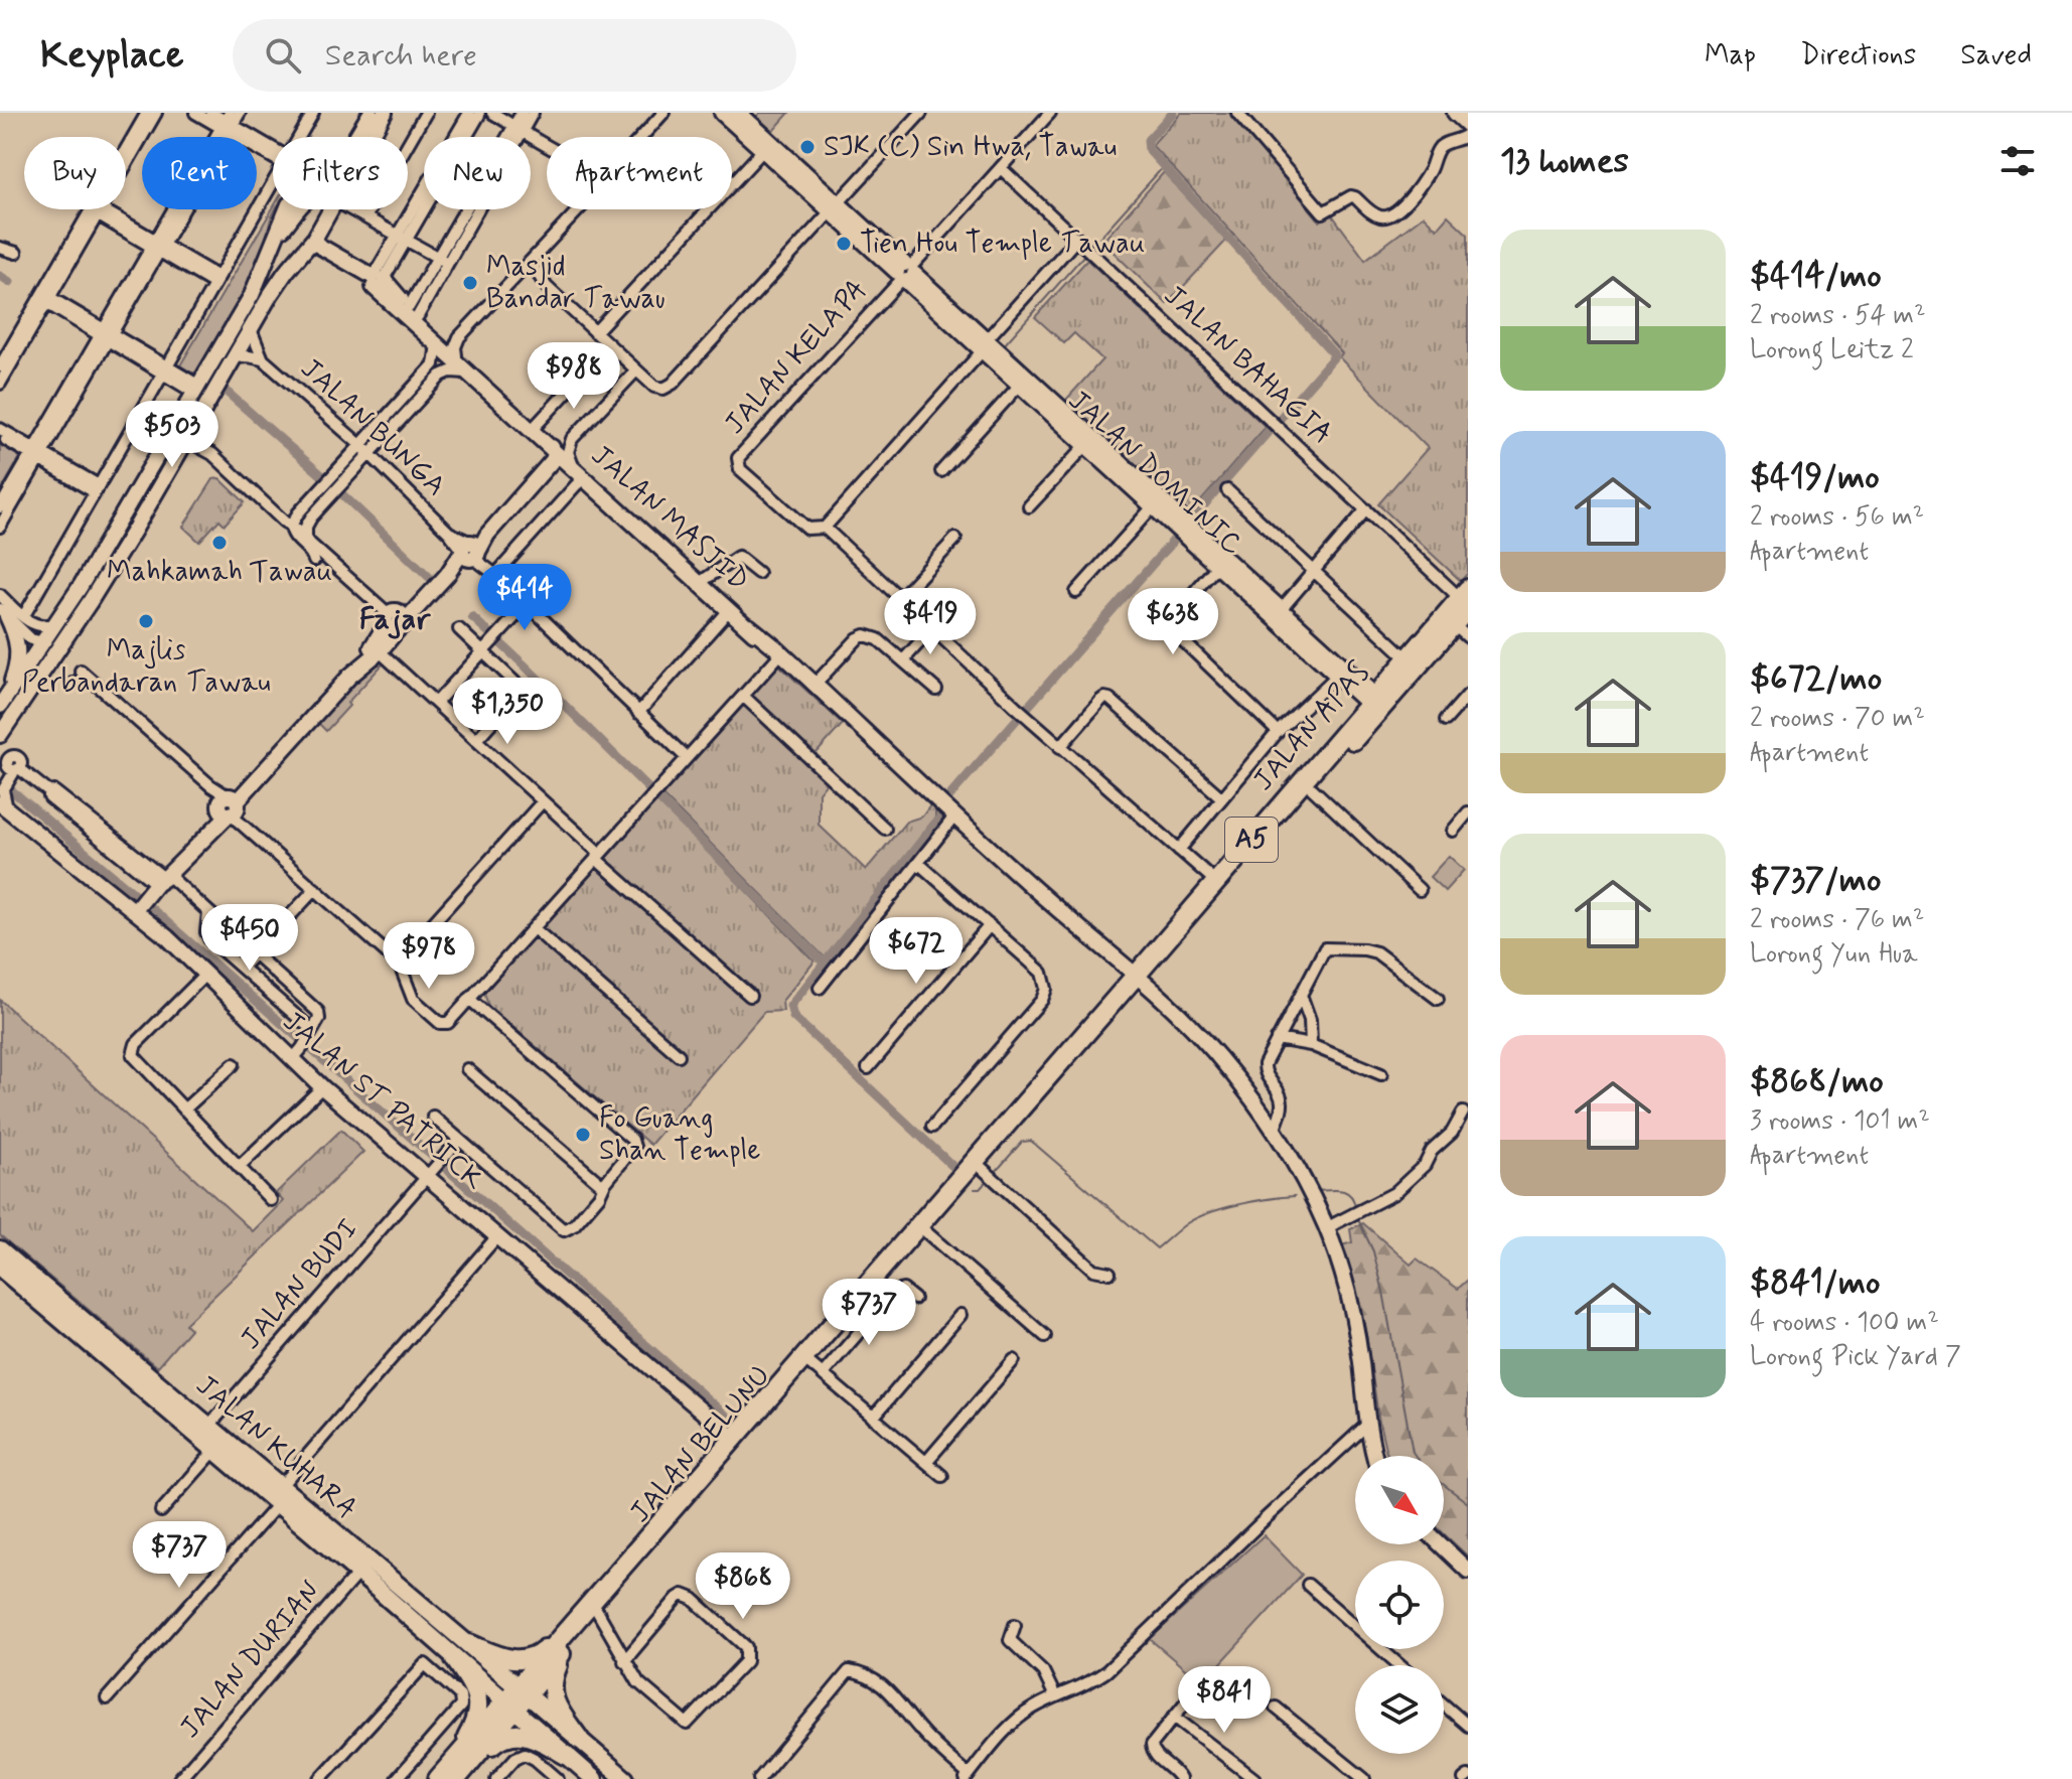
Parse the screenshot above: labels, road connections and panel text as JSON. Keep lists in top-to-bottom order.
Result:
{
  "streets": {
    "highway": ["JALAN APAS", "A5", "JALAN BELUNU"],
    "main road": ["JALAN KUHARA"],
    "street": [
      "JALAN KELAPA",
      "JALAN BAHAGIA",
      "JALAN BUNGA",
      "JALAN DOMINIC",
      "JALAN MASJID",
      "JALAN ST PATRICK",
      "JALAN BUDI",
      "JALAN DURIAN"
    ]
  },
  "crossings": [
    ["JALAN KELAPA", "JALAN BAHAGIA"],
    ["JALAN KELAPA", "JALAN DOMINIC"],
    ["JALAN BAHAGIA", "JALAN APAS"],
    ["JALAN DOMINIC", "JALAN APAS"],
    ["JALAN MASJID", "JALAN APAS"],
    ["JALAN MASJID", "JALAN BELUNU"],
    ["JALAN APAS", "JALAN BELUNU"],
    ["A5", "JALAN BELUNU"],
    ["A5", "JALAN KUHARA"],
    ["JALAN ST PATRICK", "JALAN BUDI"],
    ["JALAN ST PATRICK", "JALAN BELUNU"],
    ["JALAN BUDI", "JALAN KUHARA"],
    ["JALAN BELUNU", "JALAN KUHARA"],
    ["JALAN KUHARA", "JALAN DURIAN"]
  ],
  "districts": ["Fajar"],
  "places": [
    "SJK (C) Sin Hwa, Tawau",
    "Tien Hou Temple Tawau",
    "Masjid Bandar Tawau",
    "Mahkamah Tawau",
    "Majlis Perbandaran Tawau",
    "Fo Guang Shan Temple"
  ],
  "north": "bottom right",
  "page": {
    "header": "Keyplace",
    "search": "Search here",
    "nav": ["Map", "Directions", "Saved"],
    "heading": "13 homes",
    "chip": [
      "Buy",
      "Rent",
      "Filters",
      "New",
      "Apartment"
    ],
    "list": [
      {
        "name": "$414/mo",
        "note": "2 rooms · 54 m² · Lorong Leitz 2"
      },
      {
        "name": "$419/mo",
        "note": "2 rooms · 56 m² · Apartment"
      },
      {
        "name": "$672/mo",
        "note": "2 rooms · 70 m² · Apartment"
      },
      {
        "name": "$737/mo",
        "note": "2 rooms · 76 m² · Lorong Yun Hua"
      },
      {
        "name": "$868/mo",
        "note": "3 rooms · 101 m² · Apartment"
      },
      {
        "name": "$841/mo",
        "note": "4 rooms · 100 m² · Lorong Pick Yard 7"
      }
    ],
    "price": [
      "$988",
      "$503",
      "$414",
      "$419",
      "$638",
      "$1,350",
      "$450",
      "$672",
      "$978",
      "$737",
      "$737",
      "$868",
      "$841"
    ]
  }
}
